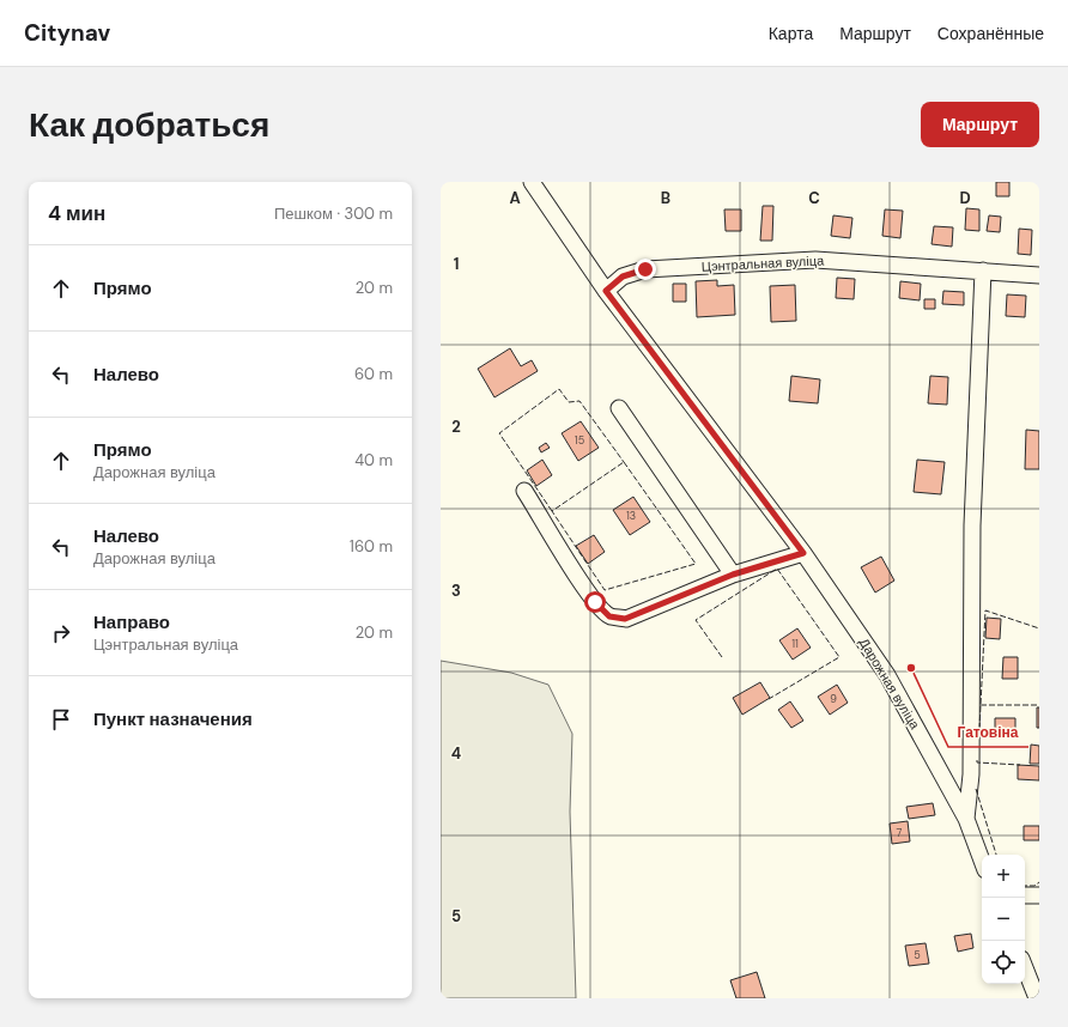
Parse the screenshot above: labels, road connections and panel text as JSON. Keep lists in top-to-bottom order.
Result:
{
  "streets": {
    "street": ["Цэнтральная вуліца", "Дарожная вуліца"]
  },
  "crossings": [
    ["Цэнтральная вуліца", "Дарожная вуліца"]
  ],
  "places": ["Гатовіна"],
  "house_numbers": [
    "15",
    "13",
    "11",
    "9",
    "7",
    "5"
  ],
  "page": {
    "header": "Citynav",
    "nav": ["Карта", "Маршрут", "Сохранённые"],
    "buttons": "Маршрут",
    "title": "Как добраться",
    "heading": ["4 мин", "Пешком · 300 m"],
    "list": [
      ["Прямо", "20 m"],
      ["Налево", "60 m"],
      ["Прямо", "Дарожная вуліца", "40 m"],
      ["Налево", "Дарожная вуліца", "160 m"],
      ["Направо", "Цэнтральная вуліца", "20 m"],
      "Пункт назначения"
    ],
    "map_buttons": ["+", "−"]
  },
  "grid": {
    "columns": [
      "A",
      "B",
      "C",
      "D"
    ],
    "rows": [
      "1",
      "2",
      "3",
      "4",
      "5"
    ]
  }
}
